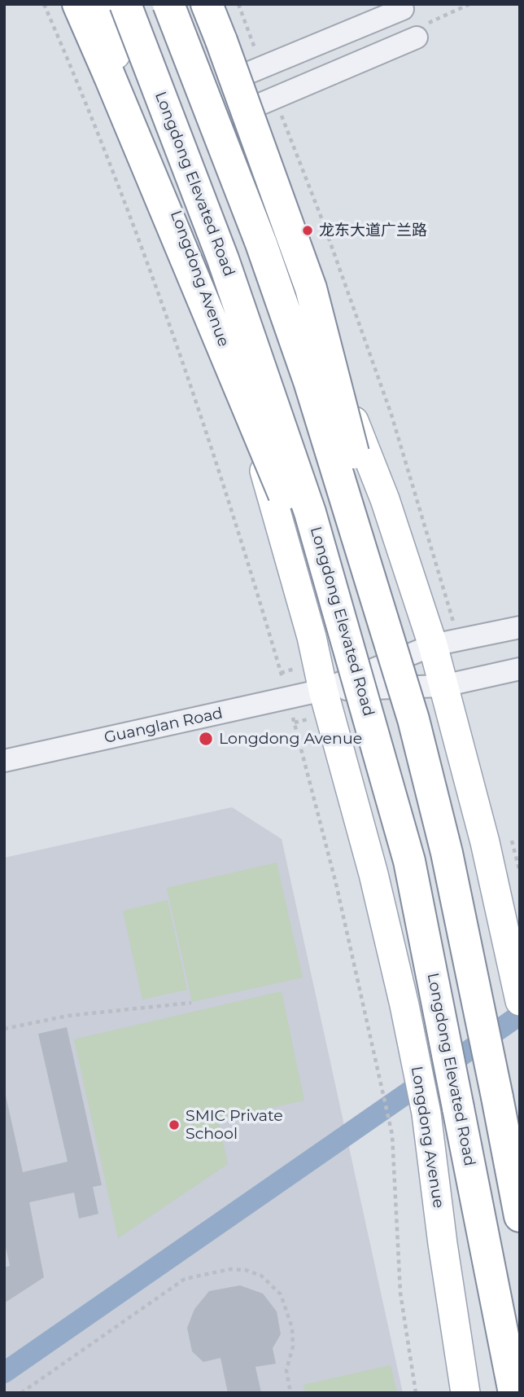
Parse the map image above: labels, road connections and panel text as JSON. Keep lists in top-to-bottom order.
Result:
{
  "streets": {
    "highway": ["Longdong Elevated Road"],
    "main road": ["Longdong Avenue"],
    "street": ["Guanglan Road"]
  },
  "crossings": [
    ["Longdong Avenue", "Guanglan Road"]
  ],
  "places": ["龙东大道广兰路", "Longdong Avenue", "SMIC Private School"]
}
